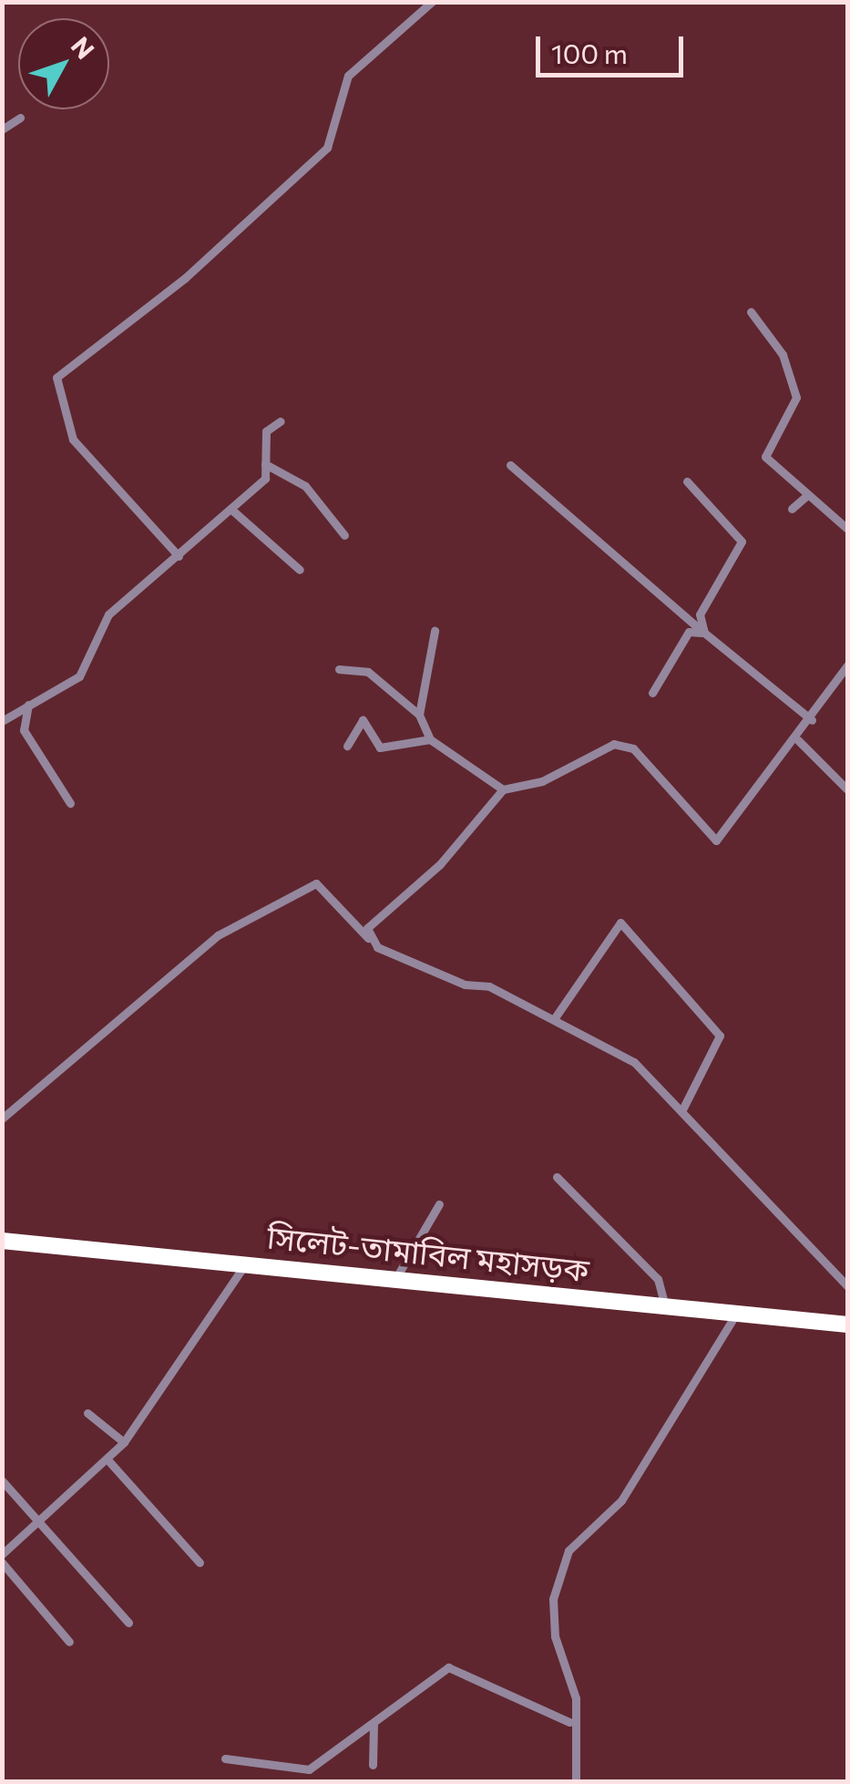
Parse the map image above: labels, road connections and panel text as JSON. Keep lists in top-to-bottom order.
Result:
{
  "streets": {
    "highway": ["সিলেট-তামাবিল মহাসড়ক"]
  },
  "scale_bar": "100 m",
  "north": "top right"
}
